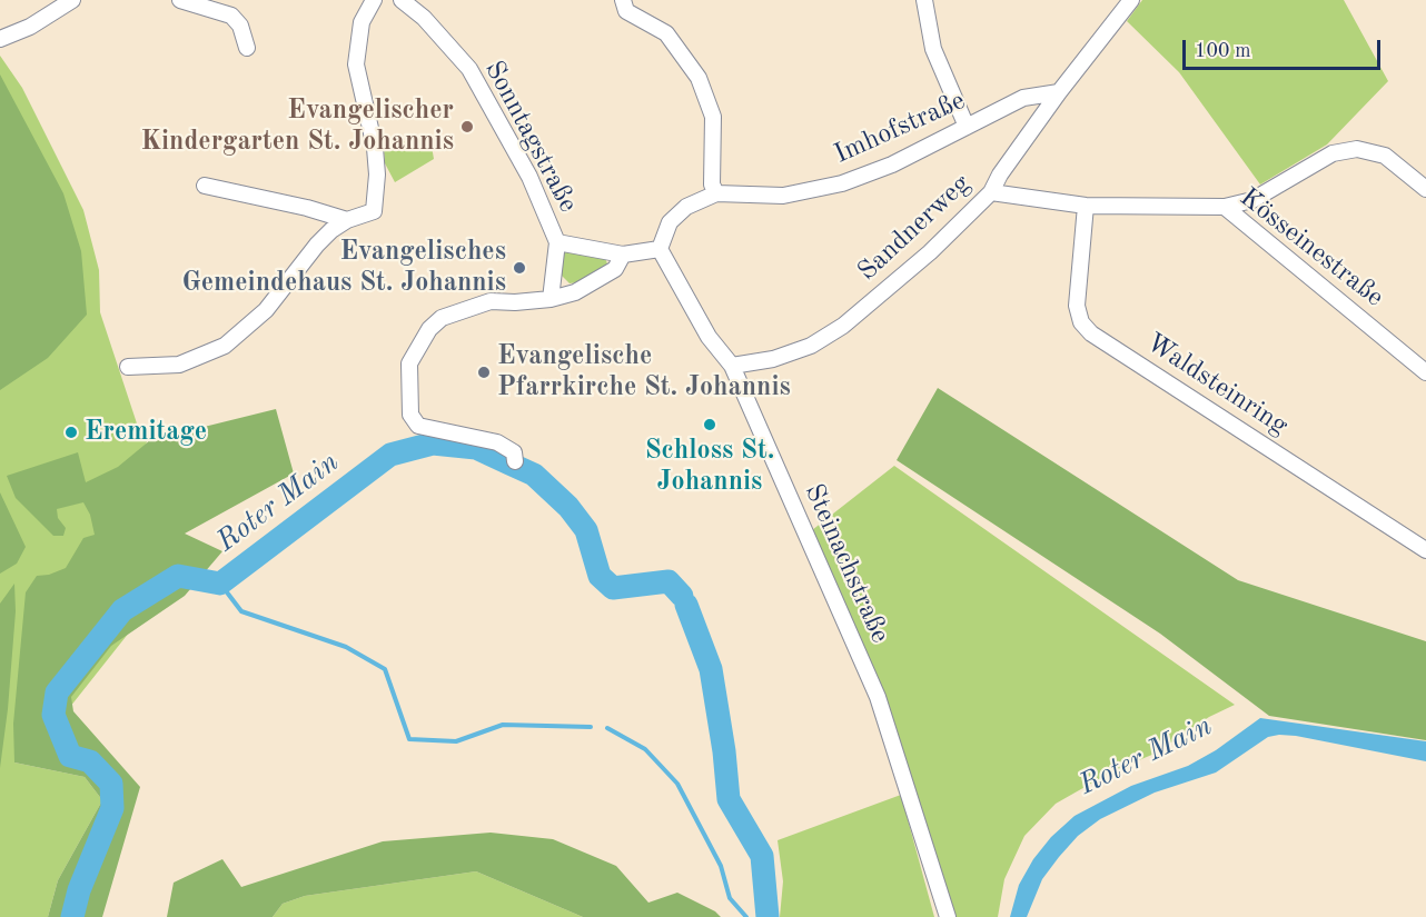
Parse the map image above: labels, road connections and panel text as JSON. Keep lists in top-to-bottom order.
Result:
{
  "streets": {
    "street": [
      "Imhofstraße",
      "Sonntagstraße",
      "Sandnerweg",
      "Kösseinestraße",
      "Waldsteinring",
      "Steinachstraße"
    ]
  },
  "crossings": [
    ["Imhofstraße", "Sandnerweg"],
    ["Sandnerweg", "Kösseinestraße"],
    ["Sandnerweg", "Steinachstraße"],
    ["Kösseinestraße", "Waldsteinring"]
  ],
  "water": ["Roter Main"],
  "places": [
    "Evangelischer Kindergarten St. Johannis",
    "Evangelisches Gemeindehaus St. Johannis",
    "Evangelische Pfarrkirche St. Johannis",
    "Schloss St. Johannis",
    "Eremitage"
  ],
  "scale_bar": "100 m"
}
